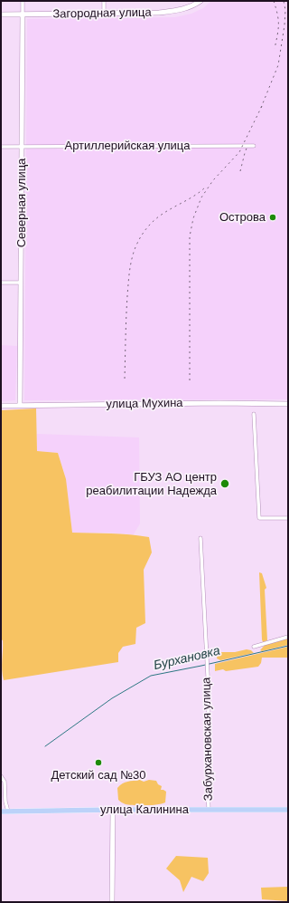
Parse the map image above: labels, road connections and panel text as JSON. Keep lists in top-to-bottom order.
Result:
{
  "streets": {
    "main road": [
      "Загородная улица",
      "Северная улица",
      "улица Мухина",
      "улица Калинина"
    ],
    "street": ["Артиллерийская улица", "Забурхановская улица"]
  },
  "crossings": [
    ["Загородная улица", "Северная улица"],
    ["Артиллерийская улица", "Северная улица"],
    ["Северная улица", "улица Мухина"],
    ["Забурхановская улица", "улица Калинина"]
  ],
  "water": ["Бурхановка"],
  "places": ["Острова", "ГБУЗ АО центр реабилитации Надежда", "Детский сад №30"]
}
